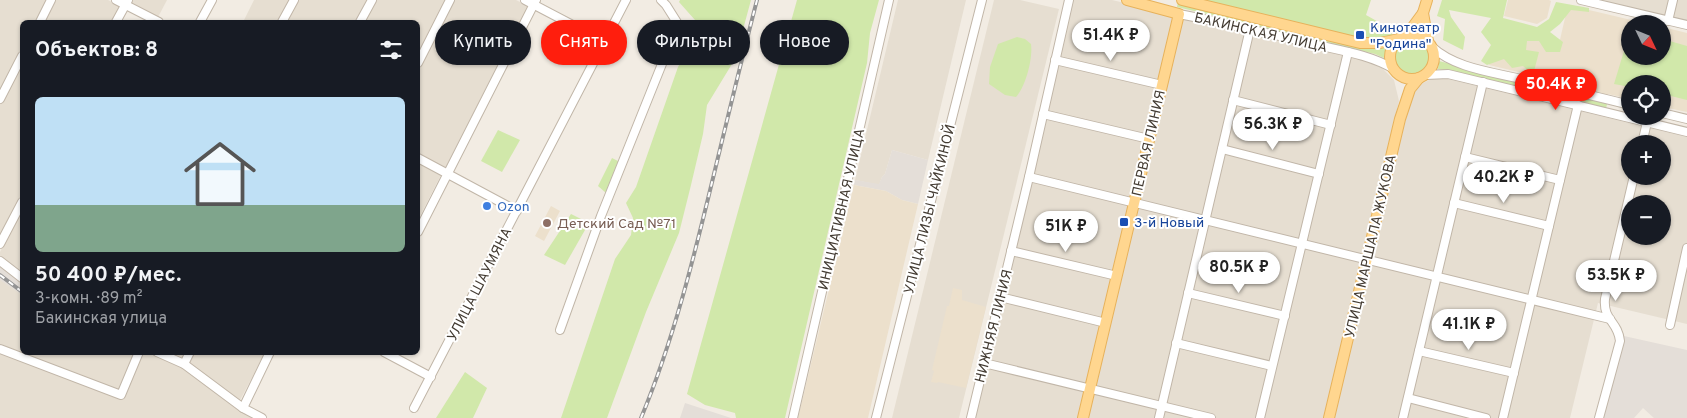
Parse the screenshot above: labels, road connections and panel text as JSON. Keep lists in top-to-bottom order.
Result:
{
  "streets": {
    "main road": ["БАКИНСКАЯ УЛИЦА", "ПЕРВАЯ ЛИНИЯ", "УЛИЦА МАРШАЛА ЖУКОВА"],
    "street": [
      "ИНИЦИАТИВНАЯ УЛИЦА",
      "УЛИЦА ЛИЗЫ ЧАЙКИНОЙ",
      "УЛИЦА ШАУМЯНА",
      "НИЖНЯЯ ЛИНИЯ"
    ]
  },
  "crossings": [
    ["БАКИНСКАЯ УЛИЦА", "ПЕРВАЯ ЛИНИЯ"],
    ["БАКИНСКАЯ УЛИЦА", "УЛИЦА МАРШАЛА ЖУКОВА"]
  ],
  "places": {
    "transit": ["Кинотеатр \"Родина\"", "3-й Новый"],
    "other": ["Ozon", "Детский Сад №71"]
  },
  "north": "bottom right",
  "page": {
    "map_buttons": ["+", "−"],
    "price": [
      "51.4K ₽",
      "50.4K ₽",
      "56.3K ₽",
      "40.2K ₽",
      "51K ₽",
      "80.5K ₽",
      "53.5K ₽",
      "41.1K ₽"
    ],
    "chip": [
      "Купить",
      "Снять",
      "Фильтры",
      "Новое"
    ],
    "heading": "Объектов: 8",
    "list": [
      {
        "name": "50 400 ₽/мес.",
        "note": "3-комн. · 89 m² · Бакинская улица"
      }
    ]
  }
}
